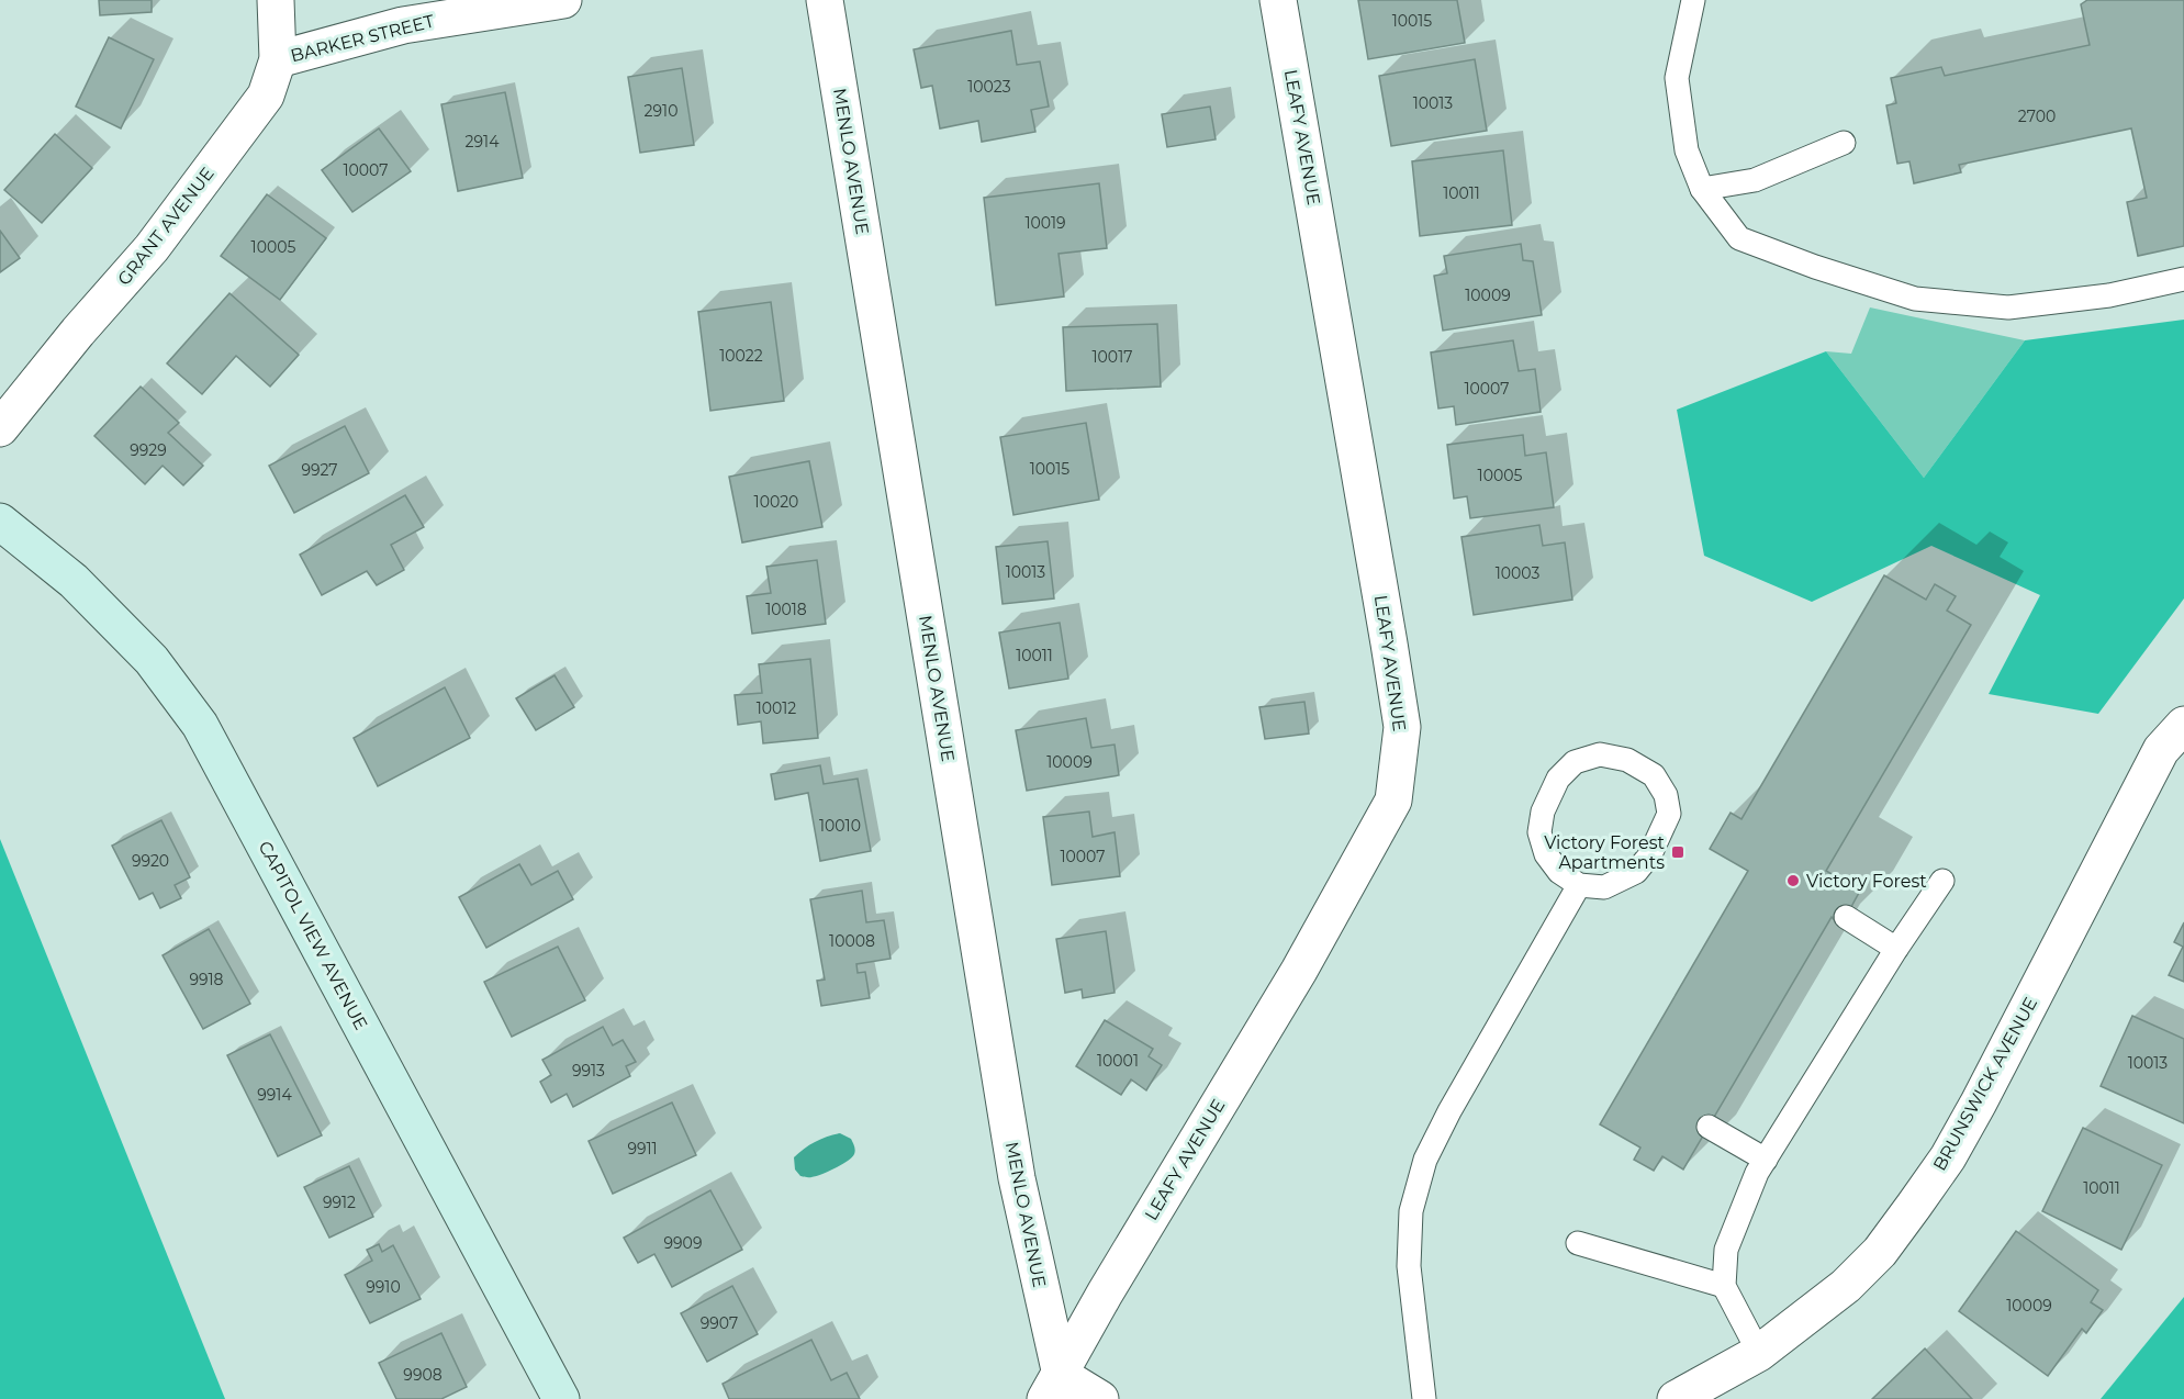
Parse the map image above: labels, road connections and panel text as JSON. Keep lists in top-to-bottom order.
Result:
{
  "streets": {
    "main road": ["CAPITOL VIEW AVENUE"],
    "street": [
      "BARKER STREET",
      "LEAFY AVENUE",
      "MENLO AVENUE",
      "GRANT AVENUE",
      "BRUNSWICK AVENUE"
    ]
  },
  "crossings": [
    ["BARKER STREET", "GRANT AVENUE"],
    ["LEAFY AVENUE", "MENLO AVENUE"]
  ],
  "places": {
    "transit": ["Victory Forest Apartments"],
    "other": ["Victory Forest"]
  },
  "house_numbers": [
    "10015",
    "10023",
    "10013",
    "2910",
    "2700",
    "2914",
    "10007",
    "10011",
    "10019",
    "10005",
    "10009",
    "10022",
    "10017",
    "10007",
    "9929",
    "10015",
    "9927",
    "10005",
    "10020",
    "10013",
    "10003",
    "10018",
    "10011",
    "10012",
    "10009",
    "10010",
    "10007",
    "9920",
    "10008",
    "9918",
    "10001",
    "10013",
    "9913",
    "9914",
    "9911",
    "10011",
    "9912",
    "9909",
    "9910",
    "10009",
    "9907",
    "9908"
  ]
}
